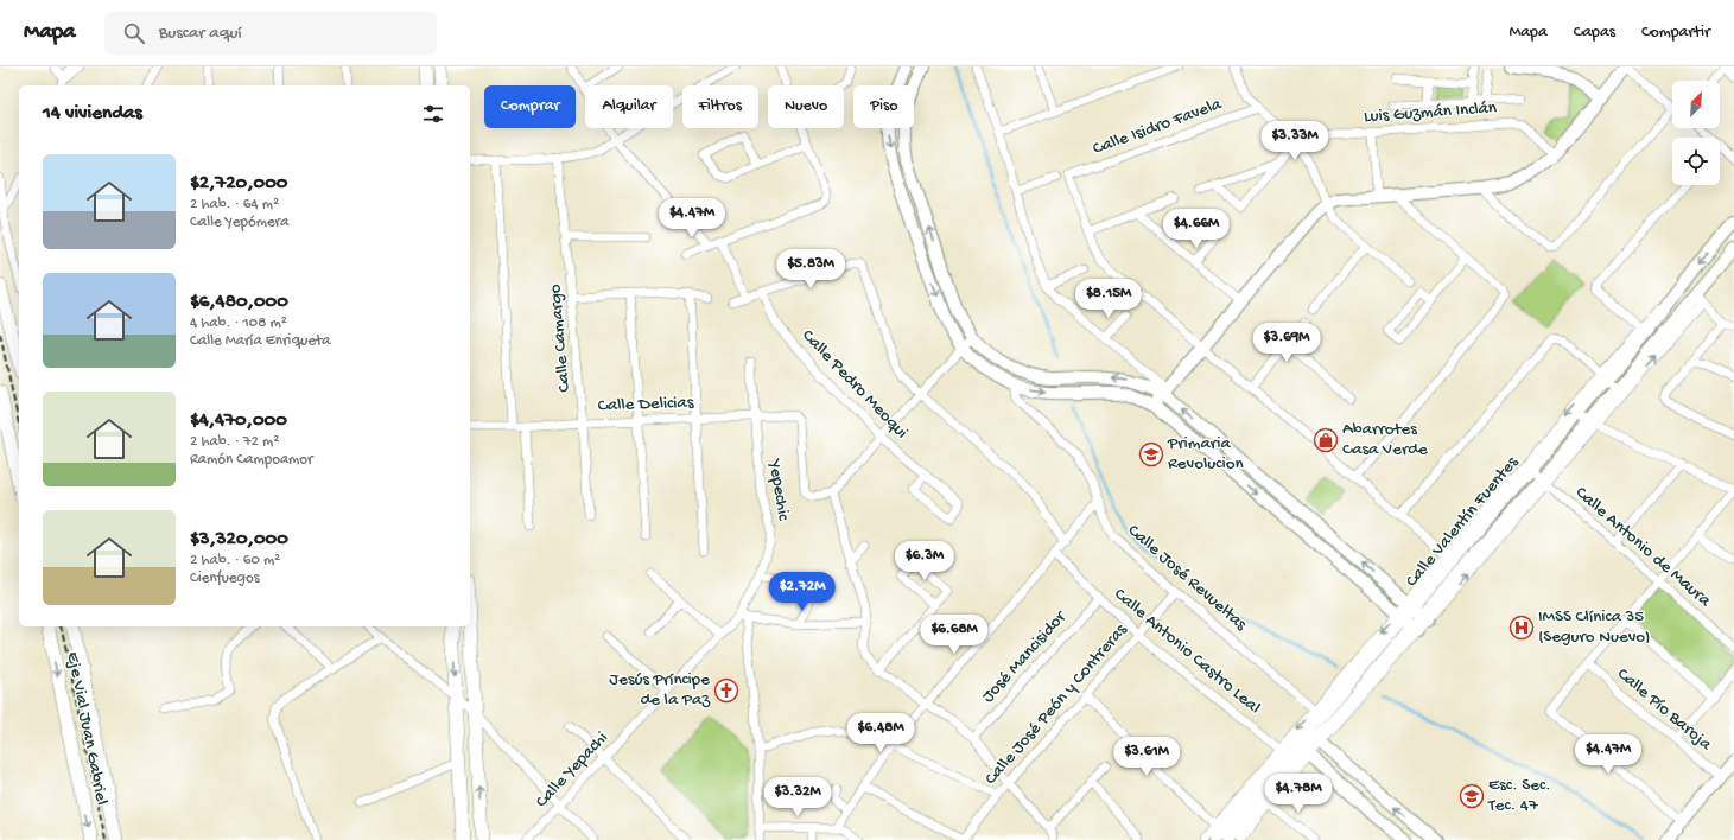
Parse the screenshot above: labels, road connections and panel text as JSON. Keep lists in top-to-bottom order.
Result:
{
  "streets": {
    "main road": ["Eje Vial Juan Gabriel"],
    "street": [
      "Luis Guzmán Inclán",
      "Calle Isidro Favela",
      "Calle Camargo",
      "Calle Pedro Meoqui",
      "Calle Delicias",
      "Yepechic",
      "Calle Valentín Fuentes",
      "Calle Antonio de Maura",
      "Calle José Revueltas",
      "Calle Antonio Castro Leal",
      "José Mancisidor",
      "Calle José Peón y Contreras",
      "Calle Pío Baroja",
      "Calle Yepachi"
    ]
  },
  "crossings": [
    ["Calle Camargo", "Calle Delicias"],
    ["Calle Delicias", "Yepechic"],
    ["Yepechic", "Calle Yepachi"],
    ["Calle Valentín Fuentes", "Calle Antonio de Maura"],
    ["Calle Valentín Fuentes", "Calle José Revueltas"],
    ["Calle José Revueltas", "Calle José Peón y Contreras"],
    ["Calle Antonio Castro Leal", "José Mancisidor"],
    ["Calle Antonio Castro Leal", "Calle José Peón y Contreras"]
  ],
  "places": {
    "shop": ["Abarrotes Casa Verde"],
    "school or university": ["Primaria Revolucion", "Esc. Sec. Tec. 47"],
    "hospital": ["IMSS Clínica 35 (Seguro Nuevo)"],
    "church": ["Jesús Príncipe de la Paz"]
  },
  "north": "top right",
  "page": {
    "header": "Mapa",
    "search": "Buscar aquí",
    "nav": ["Mapa", "Capas", "Compartir"],
    "chip": [
      "Comprar",
      "Alquilar",
      "Filtros",
      "Nuevo",
      "Piso"
    ],
    "heading": "14 viviendas",
    "price": [
      "$3.33M",
      "$4.47M",
      "$4.66M",
      "$5.83M",
      "$8.15M",
      "$3.69M",
      "$6.3M",
      "$2.72M",
      "$6.68M",
      "$6.48M",
      "$4.47M",
      "$3.61M",
      "$4.78M",
      "$3.32M"
    ],
    "list": [
      {
        "name": "$2,720,000",
        "note": "2 hab. · 64 m² · Calle Yepómera"
      },
      {
        "name": "$6,480,000",
        "note": "4 hab. · 108 m² · Calle María Enriqueta"
      },
      {
        "name": "$4,470,000",
        "note": "2 hab. · 72 m² · Ramón Campoamor"
      },
      {
        "name": "$3,320,000",
        "note": "2 hab. · 60 m² · Cienfuegos"
      }
    ]
  }
}
